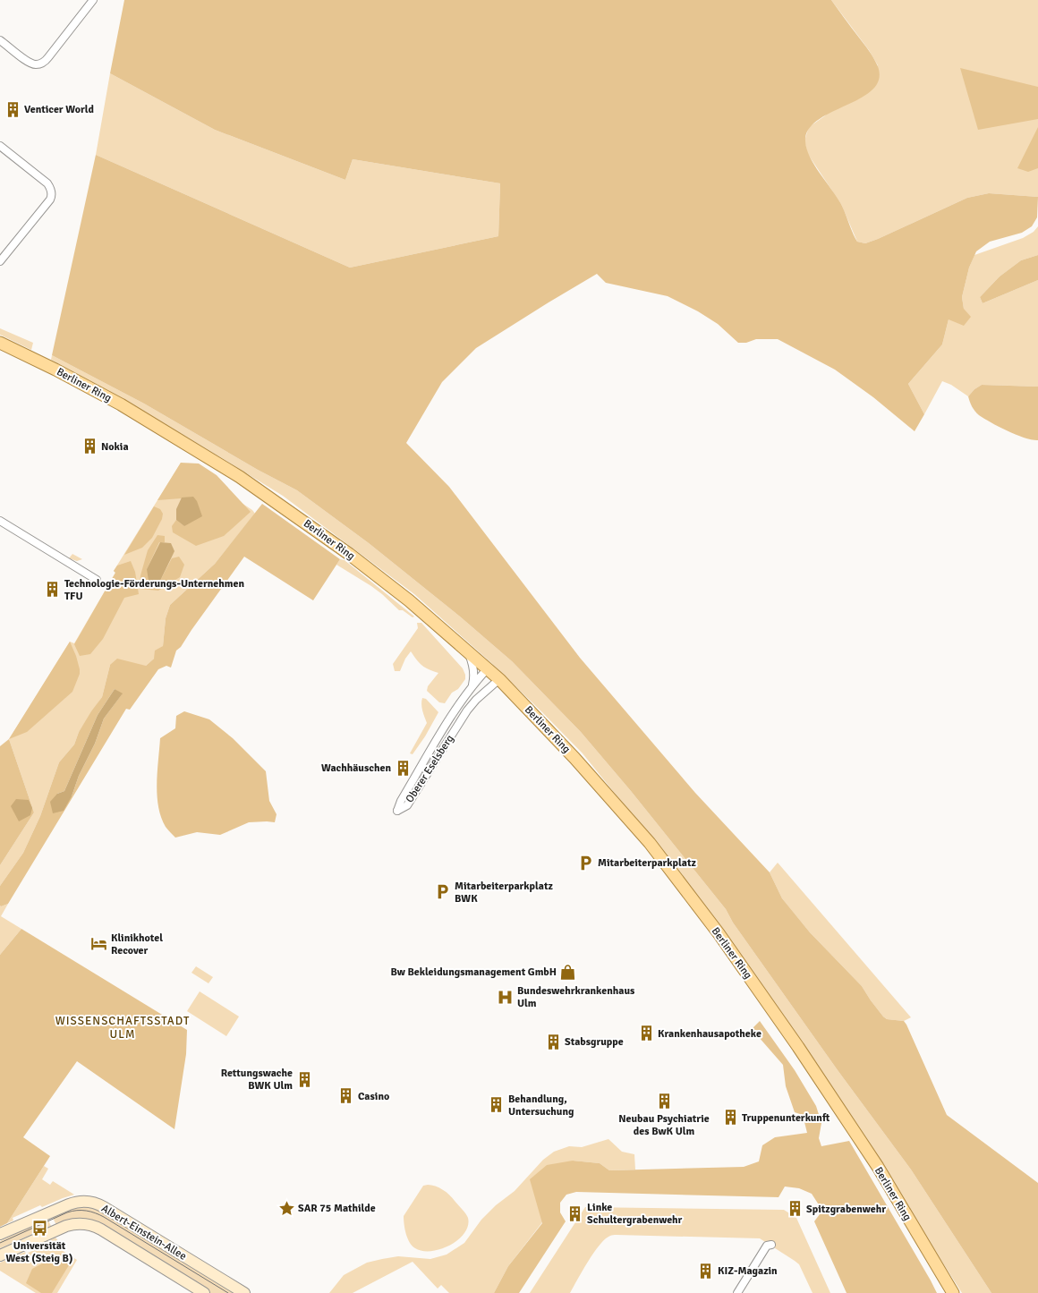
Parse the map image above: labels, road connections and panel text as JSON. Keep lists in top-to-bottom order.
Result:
{
  "streets": {
    "main road": ["Berliner Ring"],
    "street": ["Oberer Eselsberg", "Albert-Einstein-Allee"]
  },
  "crossings": [
    ["Berliner Ring", "Oberer Eselsberg"]
  ],
  "districts": ["WISSENSCHAFTSSTADT ULM"],
  "places": {
    "building": [
      "Venticer World",
      "Nokia",
      "Technologie-Förderungs-Unternehmen TFU",
      "Wachhäuschen",
      "Krankenhausapotheke",
      "Stabsgruppe",
      "Rettungswache BWK Ulm",
      "Casino",
      "Neubau Psychiatrie des BwK Ulm",
      "Behandlung, Untersuchung",
      "Truppenunterkunft",
      "Spitzgrabenwehr",
      "Linke Schultergrabenwehr",
      "KIZ-Magazin"
    ],
    "parking": ["Mitarbeiterparkplatz", "Mitarbeiterparkplatz BWK"],
    "hotel": ["Klinikhotel Recover"],
    "shop": ["Bw Bekleidungsmanagement GmbH"],
    "hospital": ["Bundeswehrkrankenhaus Ulm"],
    "place": ["SAR 75 Mathilde"],
    "bus stop": ["Universität West (Steig B)"]
  }
}
